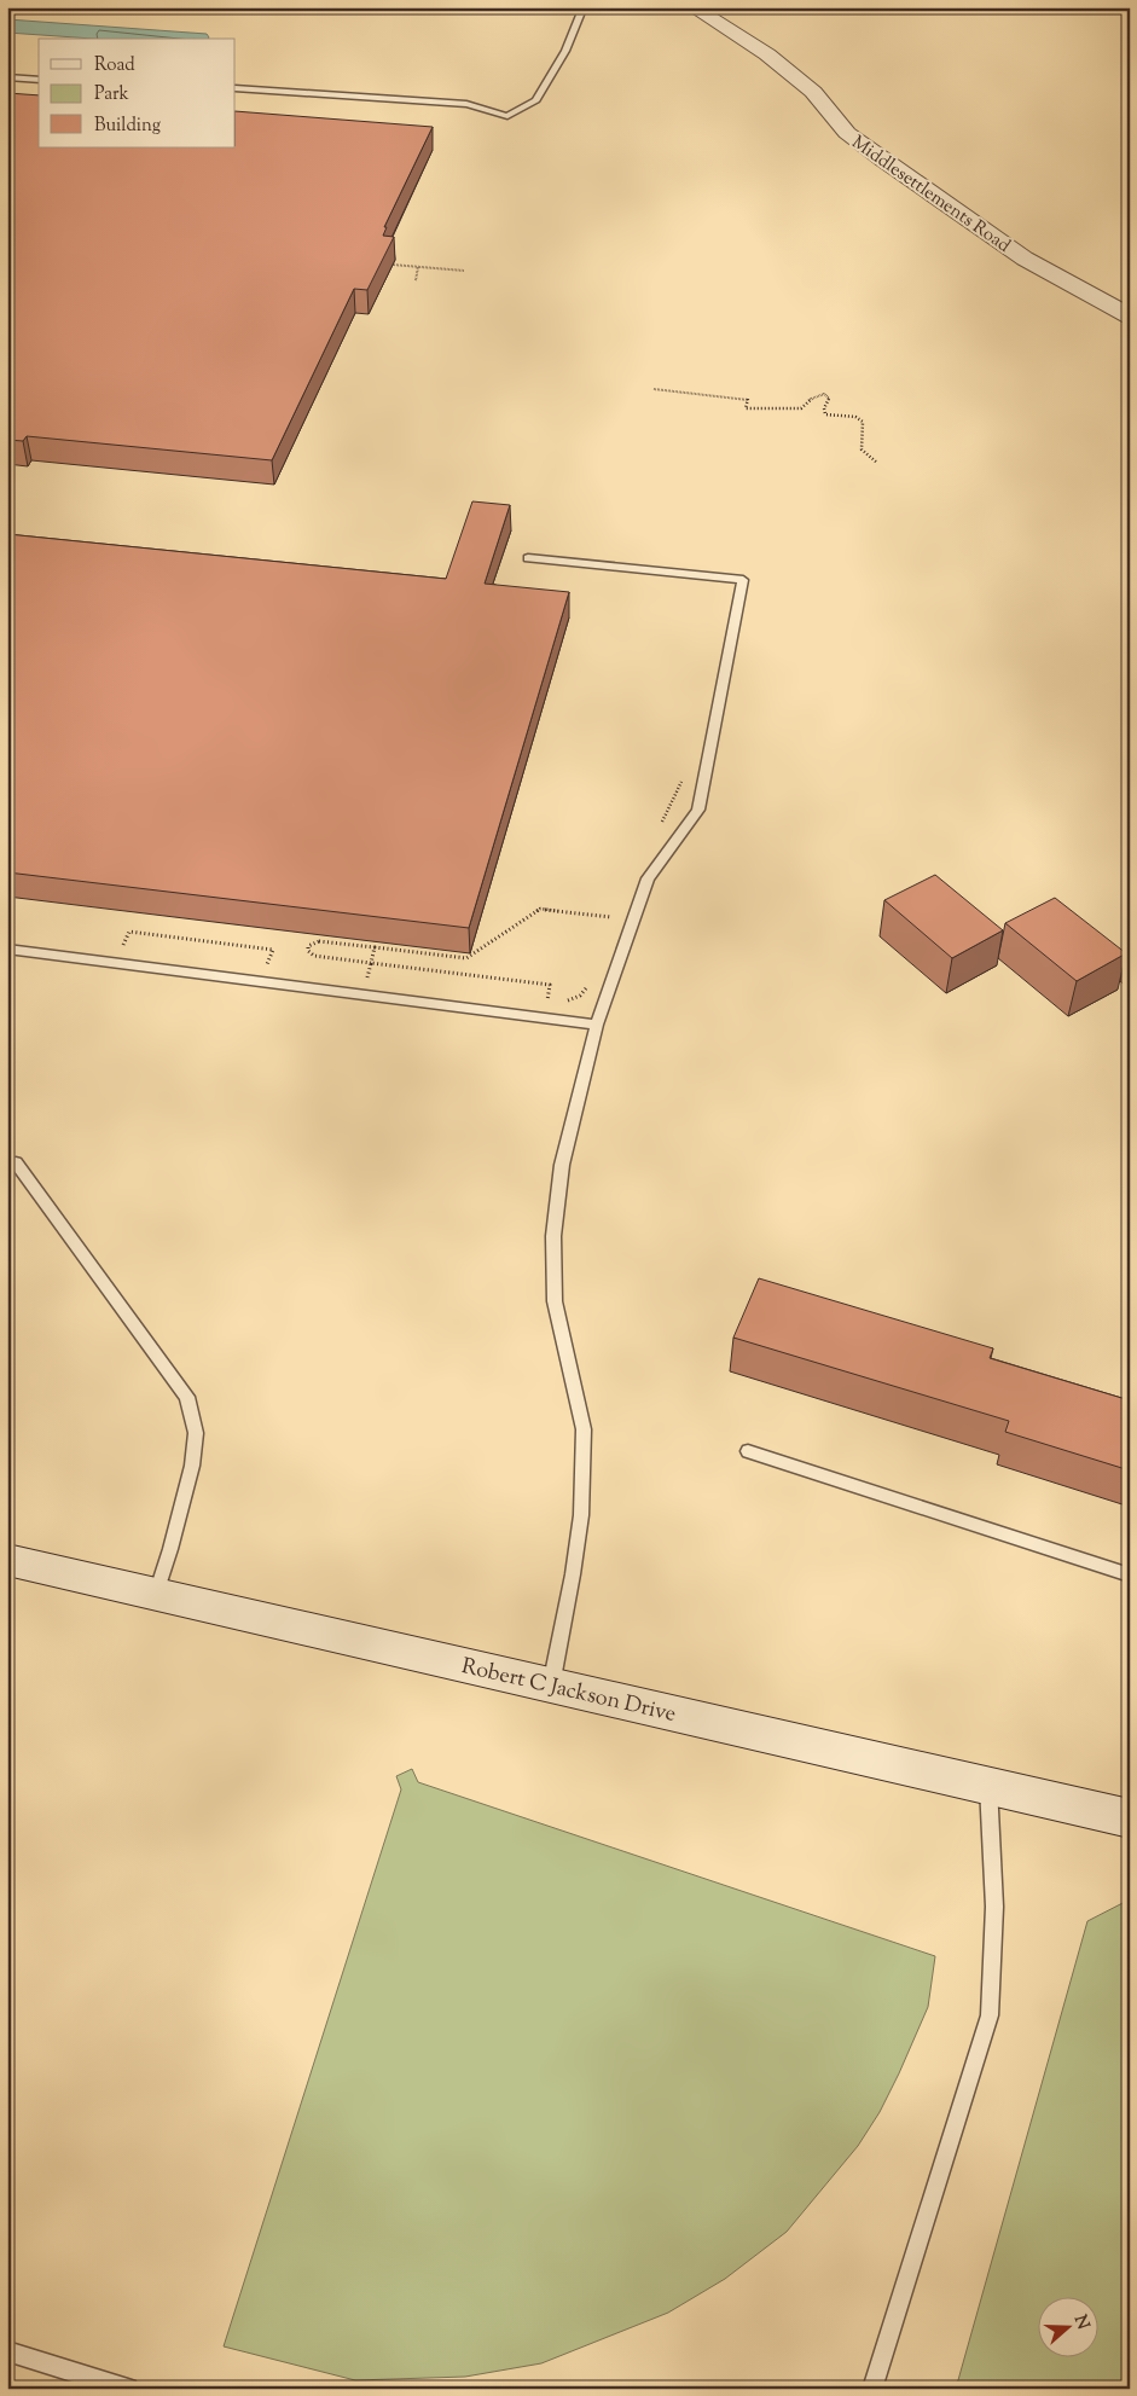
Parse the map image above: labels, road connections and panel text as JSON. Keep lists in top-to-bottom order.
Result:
{
  "streets": {
    "street": ["Middlesettlements Road", "Robert C Jackson Drive"]
  },
  "legend": ["Road", "Park", "Building"],
  "north": "right"
}
